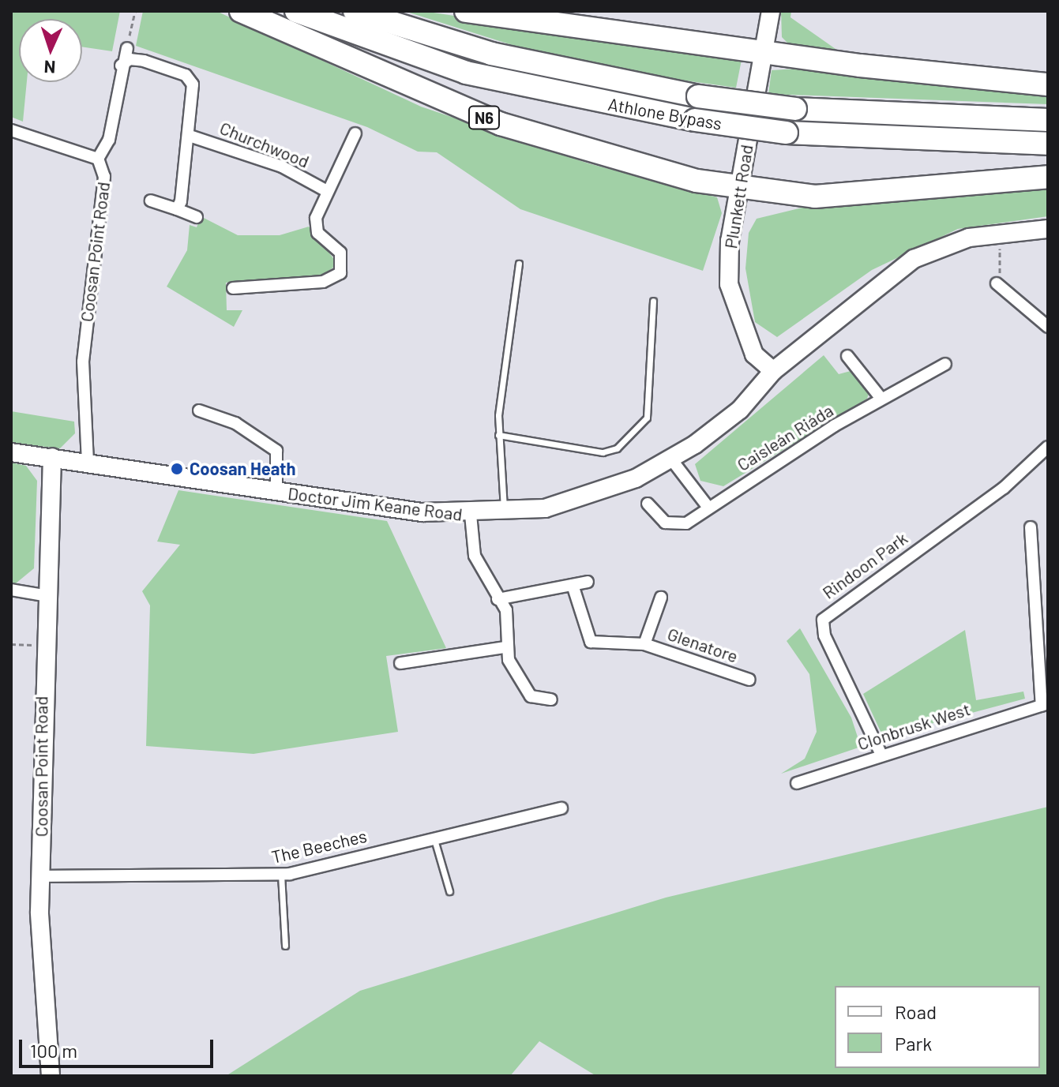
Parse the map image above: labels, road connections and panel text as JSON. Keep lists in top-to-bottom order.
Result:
{
  "streets": {
    "highway": ["Athlone Bypass", "N6"],
    "street": [
      "Churchwood",
      "Plunkett Road",
      "Coosan Point Road",
      "Caisleán Riáda",
      "Doctor Jim Keane Road",
      "Rindoon Park",
      "Glenatore",
      "Clonbrusk West",
      "The Beeches"
    ]
  },
  "crossings": [
    ["N6", "Plunkett Road"],
    ["Plunkett Road", "Doctor Jim Keane Road"],
    ["Coosan Point Road", "Doctor Jim Keane Road"],
    ["Coosan Point Road", "The Beeches"],
    ["Rindoon Park", "Clonbrusk West"]
  ],
  "places": ["Coosan Heath"],
  "legend": ["Road", "Park"],
  "scale_bar": "100 m",
  "north": "bottom"
}
